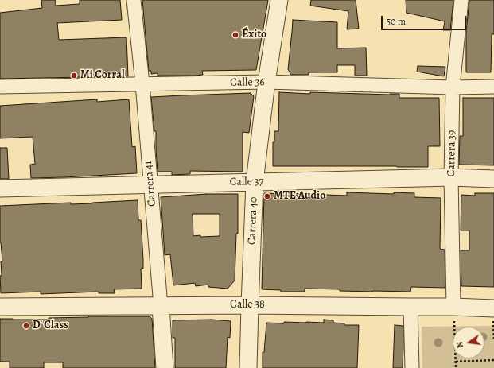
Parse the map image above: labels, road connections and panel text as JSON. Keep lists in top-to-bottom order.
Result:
{
  "streets": {
    "street": [
      "Calle 36",
      "Carrera 39",
      "Calle 37",
      "Carrera 41",
      "Carrera 40",
      "Calle 38"
    ]
  },
  "crossings": [
    ["Calle 36", "Carrera 39"],
    ["Calle 36", "Carrera 41"],
    ["Calle 36", "Carrera 40"],
    ["Carrera 39", "Calle 37"],
    ["Carrera 39", "Calle 38"],
    ["Calle 37", "Carrera 41"],
    ["Calle 37", "Carrera 40"],
    ["Carrera 41", "Calle 38"],
    ["Carrera 40", "Calle 38"]
  ],
  "places": [
    "Éxito",
    "Mi Corral",
    "MTE Audio",
    "D' Class"
  ],
  "scale_bar": "50 m",
  "north": "left"
}
